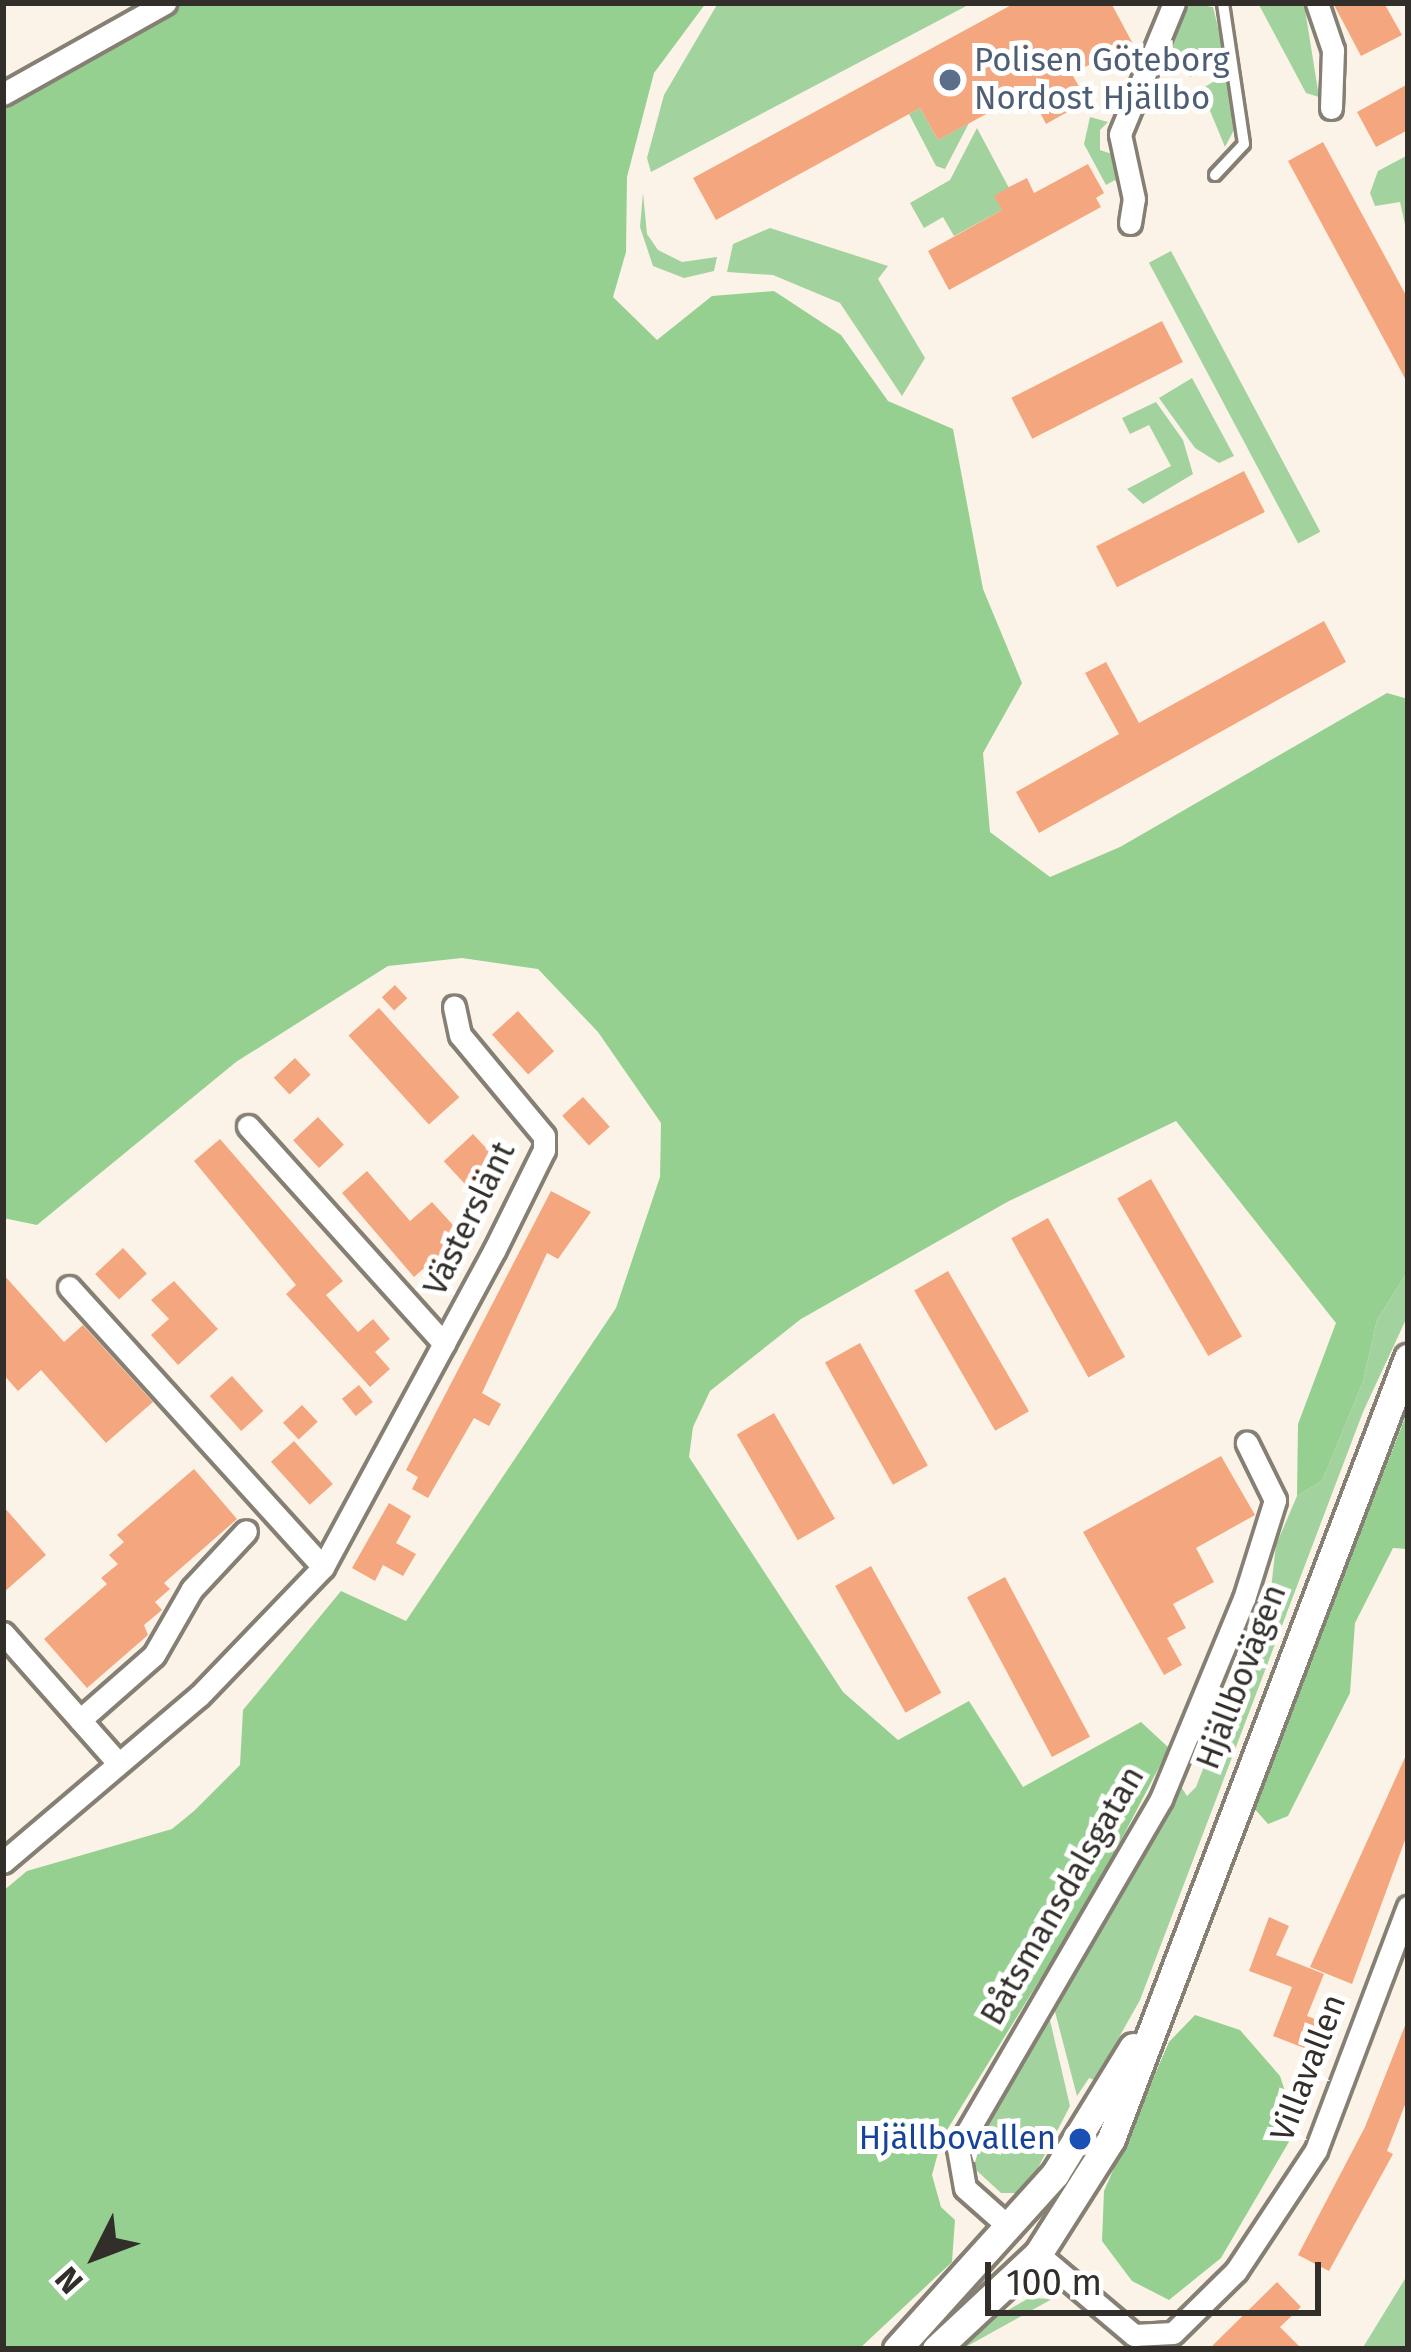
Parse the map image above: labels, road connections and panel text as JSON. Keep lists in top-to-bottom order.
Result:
{
  "streets": {
    "street": [
      "Västerslänt",
      "Hjällbovägen",
      "Båtsmansdalsgatan",
      "Villavallen"
    ]
  },
  "crossings": [
    ["Hjällbovägen", "Båtsmansdalsgatan"],
    ["Hjällbovägen", "Villavallen"]
  ],
  "places": ["Polisen Göteborg Nordost Hjällbo", "Hjällbovallen"],
  "scale_bar": "100 m",
  "north": "bottom left"
}
